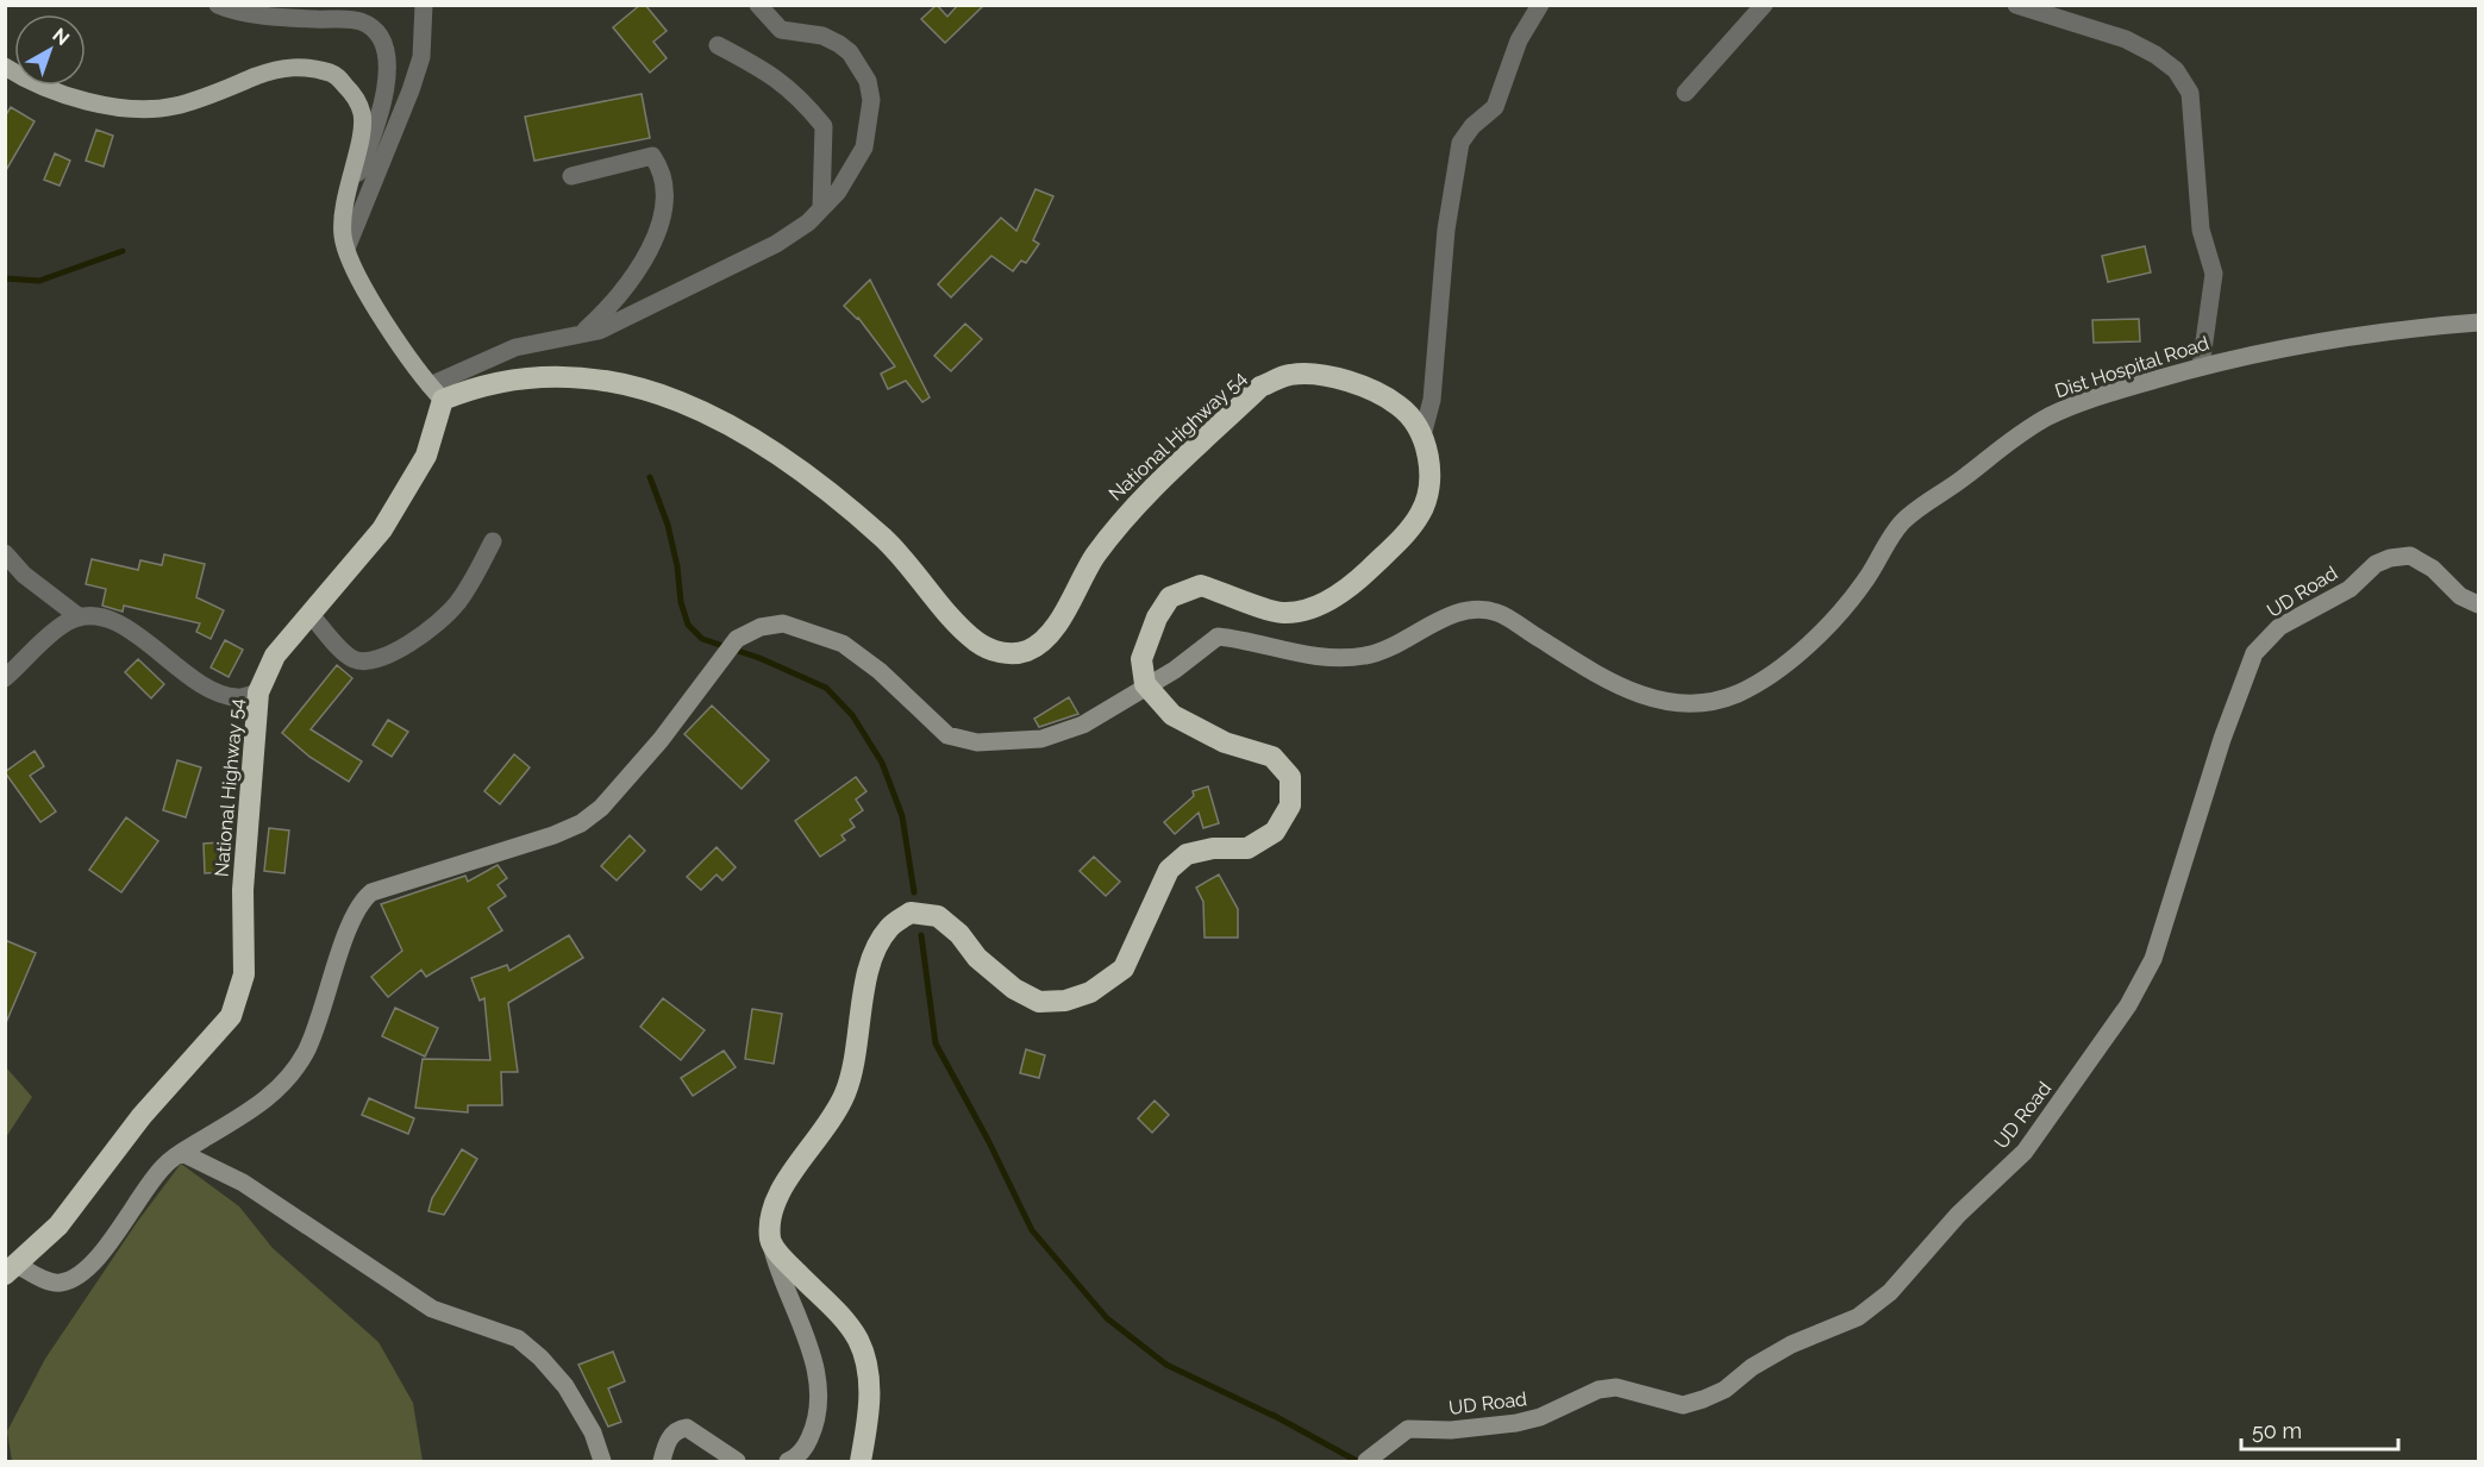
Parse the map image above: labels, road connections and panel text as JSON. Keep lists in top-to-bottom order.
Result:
{
  "streets": {
    "highway": ["National Highway 54"],
    "street": ["Dist Hospital Road", "UD Road"]
  },
  "crossings": [
    ["Dist Hospital Road", "National Highway 54"]
  ],
  "scale_bar": "50 m",
  "north": "top right"
}
